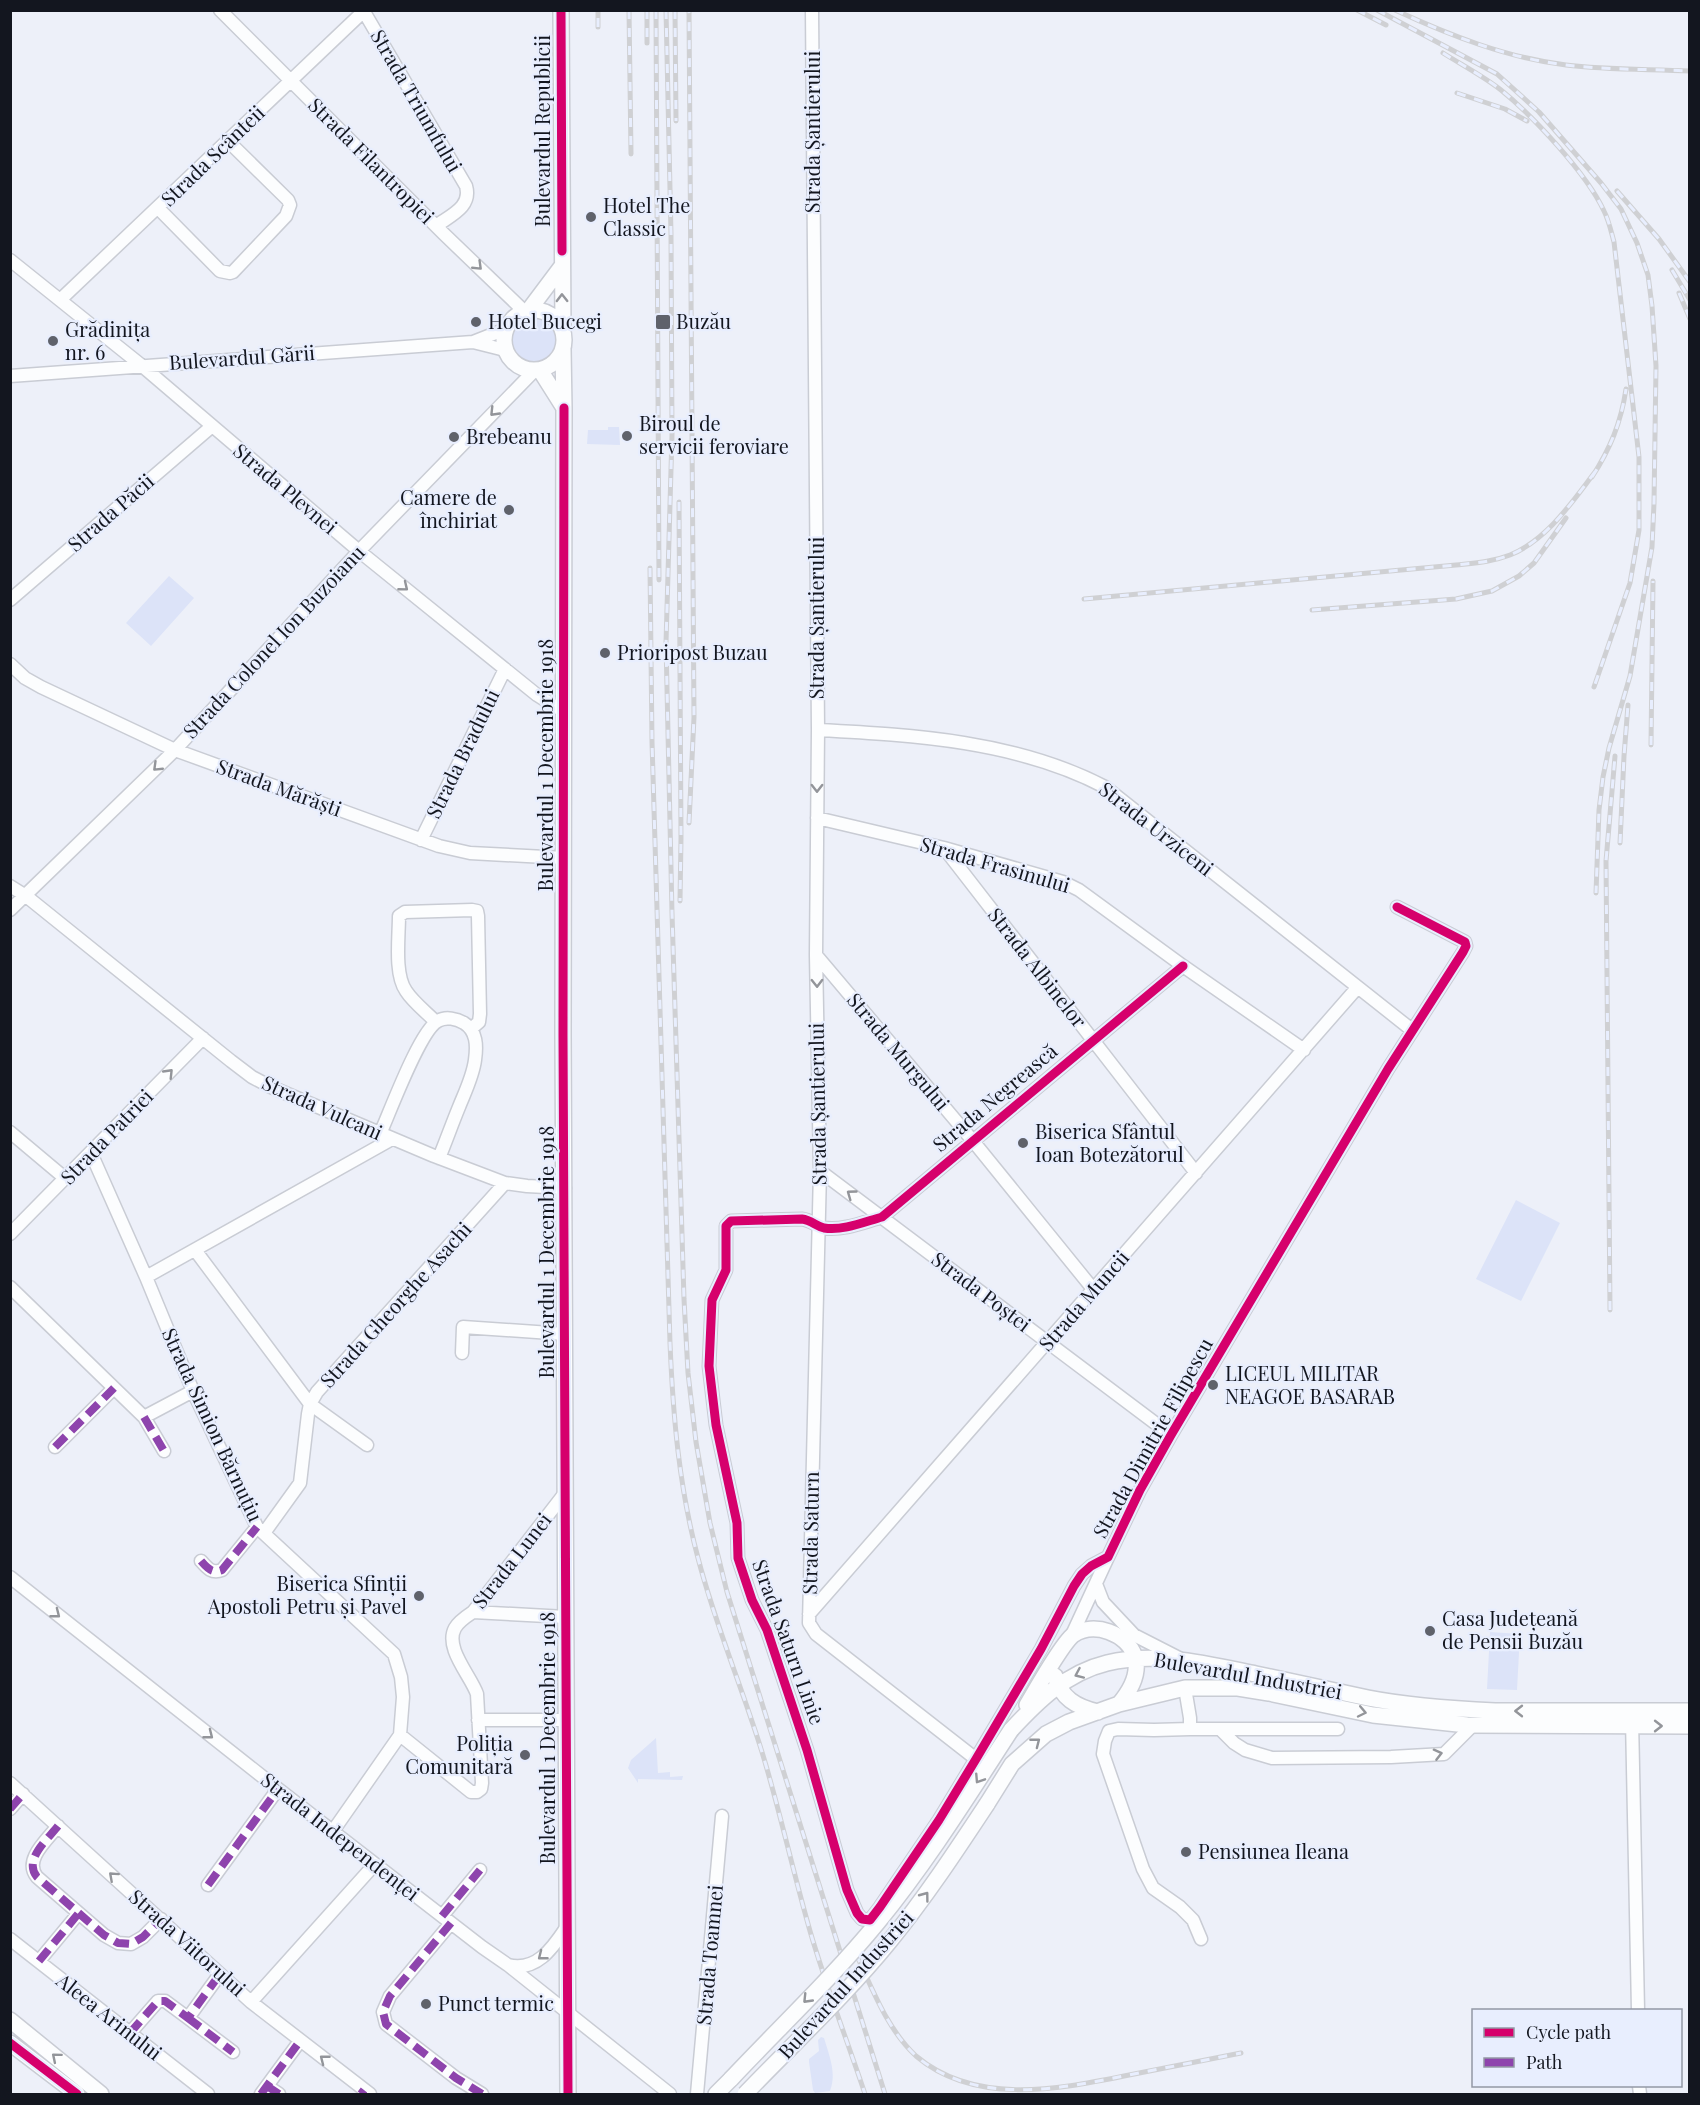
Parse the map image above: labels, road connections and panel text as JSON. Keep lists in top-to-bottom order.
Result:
{
  "streets": {
    "main road": ["Bulevardul Republicii", "Bulevardul 1 Decembrie 1918", "Bulevardul Industriei"],
    "street": [
      "Strada Triumfului",
      "Strada Șantierului",
      "Strada Scânteii",
      "Strada Filantropiei",
      "Bulevardul Gării",
      "Strada Plevnei",
      "Strada Păcii",
      "Strada Colonel Ion Buzoianu",
      "Strada Bradului",
      "Strada Mărăști",
      "Strada Urziceni",
      "Strada Frasinului",
      "Strada Albinelor",
      "Strada Murgului",
      "Strada Negrească",
      "Strada Vulcani",
      "Strada Patriei",
      "Strada Poștei",
      "Strada Muncii",
      "Strada Gheorghe Asachi",
      "Strada Simion Bărnuțiu",
      "Strada Dimitrie Filipescu",
      "Strada Saturn",
      "Strada Lunei",
      "Strada Saturn Linie",
      "Strada Independenței",
      "Strada Viitorului",
      "Strada Toamnei",
      "Aleea Arinului"
    ]
  },
  "crossings": [
    ["Strada Triumfului", "Strada Scânteii"],
    ["Strada Triumfului", "Strada Filantropiei"],
    ["Bulevardul Republicii", "Strada Filantropiei"],
    ["Bulevardul Republicii", "Bulevardul Gării"],
    ["Bulevardul Republicii", "Strada Colonel Ion Buzoianu"],
    ["Bulevardul Republicii", "Bulevardul 1 Decembrie 1918"],
    ["Strada Șantierului", "Strada Urziceni"],
    ["Strada Șantierului", "Strada Frasinului"],
    ["Strada Șantierului", "Strada Murgului"],
    ["Strada Șantierului", "Strada Negrească"],
    ["Strada Șantierului", "Strada Poștei"],
    ["Strada Șantierului", "Strada Saturn"],
    ["Strada Scânteii", "Strada Filantropiei"],
    ["Strada Scânteii", "Strada Plevnei"],
    ["Strada Filantropiei", "Bulevardul Gării"],
    ["Strada Filantropiei", "Strada Colonel Ion Buzoianu"],
    ["Strada Filantropiei", "Bulevardul 1 Decembrie 1918"],
    ["Bulevardul Gării", "Strada Plevnei"],
    ["Bulevardul Gării", "Strada Colonel Ion Buzoianu"],
    ["Bulevardul Gării", "Bulevardul 1 Decembrie 1918"],
    ["Strada Plevnei", "Strada Păcii"],
    ["Strada Plevnei", "Strada Colonel Ion Buzoianu"],
    ["Strada Plevnei", "Strada Bradului"],
    ["Strada Plevnei", "Bulevardul 1 Decembrie 1918"],
    ["Strada Colonel Ion Buzoianu", "Bulevardul 1 Decembrie 1918"],
    ["Strada Colonel Ion Buzoianu", "Strada Mărăști"],
    ["Strada Colonel Ion Buzoianu", "Strada Vulcani"],
    ["Strada Bradului", "Strada Mărăști"],
    ["Bulevardul 1 Decembrie 1918", "Strada Mărăști"],
    ["Bulevardul 1 Decembrie 1918", "Strada Vulcani"],
    ["Bulevardul 1 Decembrie 1918", "Strada Lunei"],
    ["Bulevardul 1 Decembrie 1918", "Strada Independenței"],
    ["Strada Urziceni", "Strada Muncii"],
    ["Strada Urziceni", "Strada Dimitrie Filipescu"],
    ["Strada Frasinului", "Strada Albinelor"],
    ["Strada Frasinului", "Strada Negrească"],
    ["Strada Frasinului", "Strada Muncii"],
    ["Strada Albinelor", "Strada Negrească"],
    ["Strada Albinelor", "Strada Muncii"],
    ["Strada Murgului", "Strada Negrească"],
    ["Strada Murgului", "Strada Muncii"],
    ["Strada Negrească", "Strada Poștei"],
    ["Strada Negrească", "Strada Saturn"],
    ["Strada Negrească", "Strada Saturn Linie"],
    ["Strada Vulcani", "Strada Patriei"],
    ["Strada Vulcani", "Strada Gheorghe Asachi"],
    ["Strada Patriei", "Strada Simion Bărnuțiu"],
    ["Strada Poștei", "Strada Muncii"],
    ["Strada Poștei", "Strada Dimitrie Filipescu"],
    ["Strada Muncii", "Strada Saturn"],
    ["Strada Gheorghe Asachi", "Strada Simion Bărnuțiu"],
    ["Strada Dimitrie Filipescu", "Strada Saturn"],
    ["Strada Dimitrie Filipescu", "Strada Saturn Linie"]
  ],
  "one_way": [
    "Strada Colonel Ion Buzoianu",
    "Strada Patriei",
    "Strada Independenței",
    "Strada Viitorului"
  ],
  "places": {
    "other": [
      "Hotel The Classic",
      "Hotel Bucegi",
      "Grădinița nr. 6",
      "Biroul de servicii feroviare",
      "Brebeanu",
      "Camere de închiriat",
      "Prioripost Buzau",
      "Biserica Sfântul Ioan Botezătorul",
      "LICEUL MILITAR NEAGOE BASARAB",
      "Biserica Sfinții Apostoli Petru și Pavel",
      "Casa Județeană de Pensii Buzău",
      "Poliția Comunitară",
      "Pensiunea Ileana",
      "Punct termic"
    ],
    "transit": ["Buzău"]
  },
  "legend": ["Cycle path", "Path"]
}
